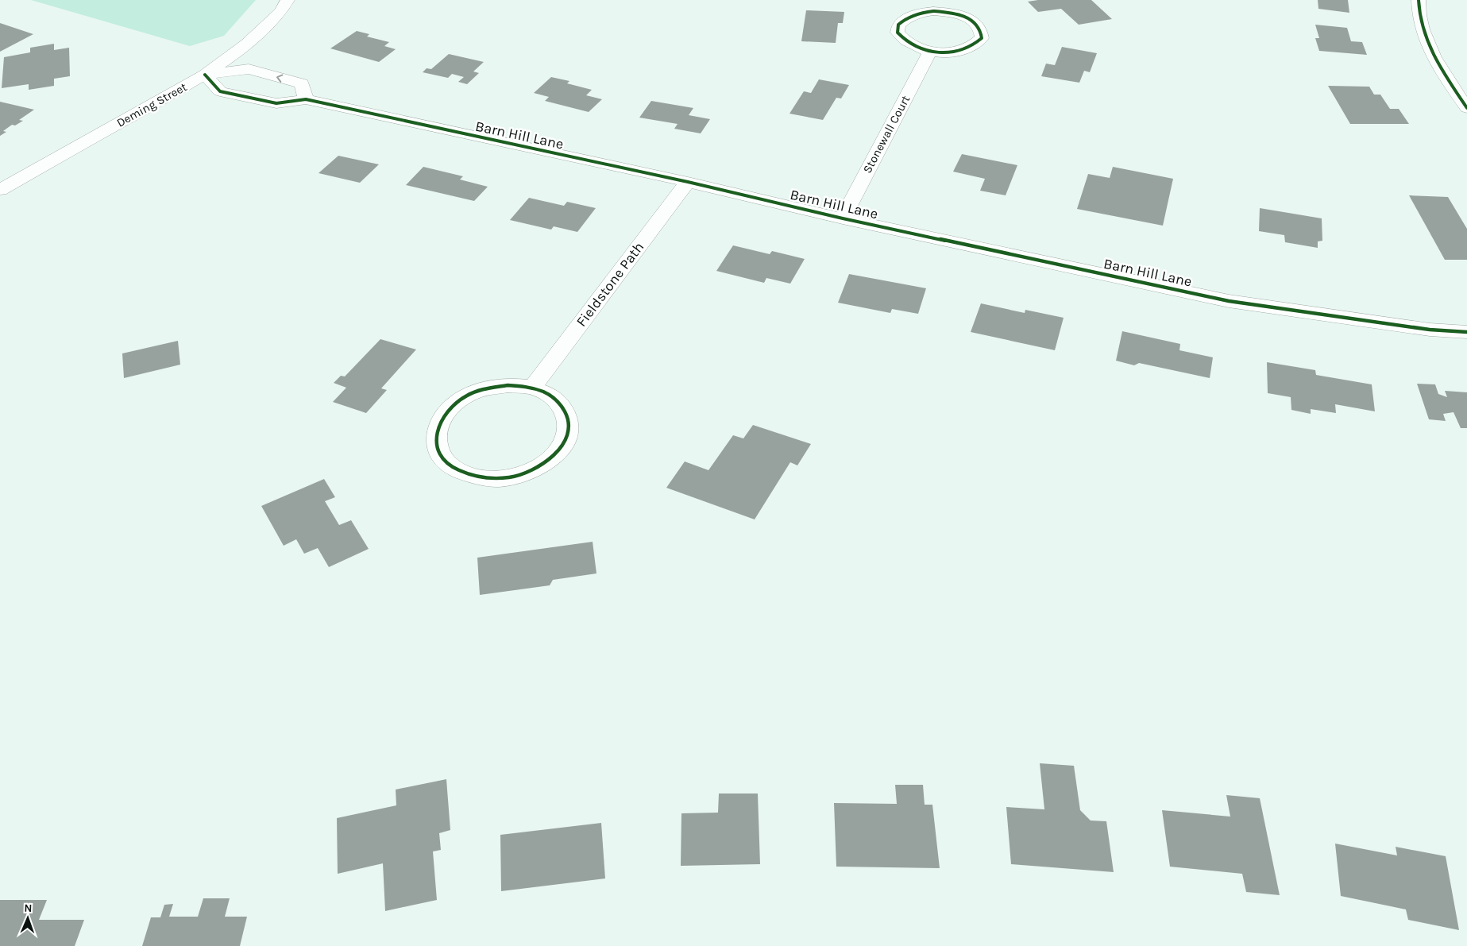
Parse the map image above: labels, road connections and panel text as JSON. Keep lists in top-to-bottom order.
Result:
{
  "streets": {
    "street": [
      "Deming Street",
      "Stonewall Court",
      "Barn Hill Lane",
      "Fieldstone Path"
    ]
  },
  "crossings": [
    ["Deming Street", "Barn Hill Lane"],
    ["Stonewall Court", "Barn Hill Lane"],
    ["Barn Hill Lane", "Fieldstone Path"]
  ],
  "north": "top"
}
